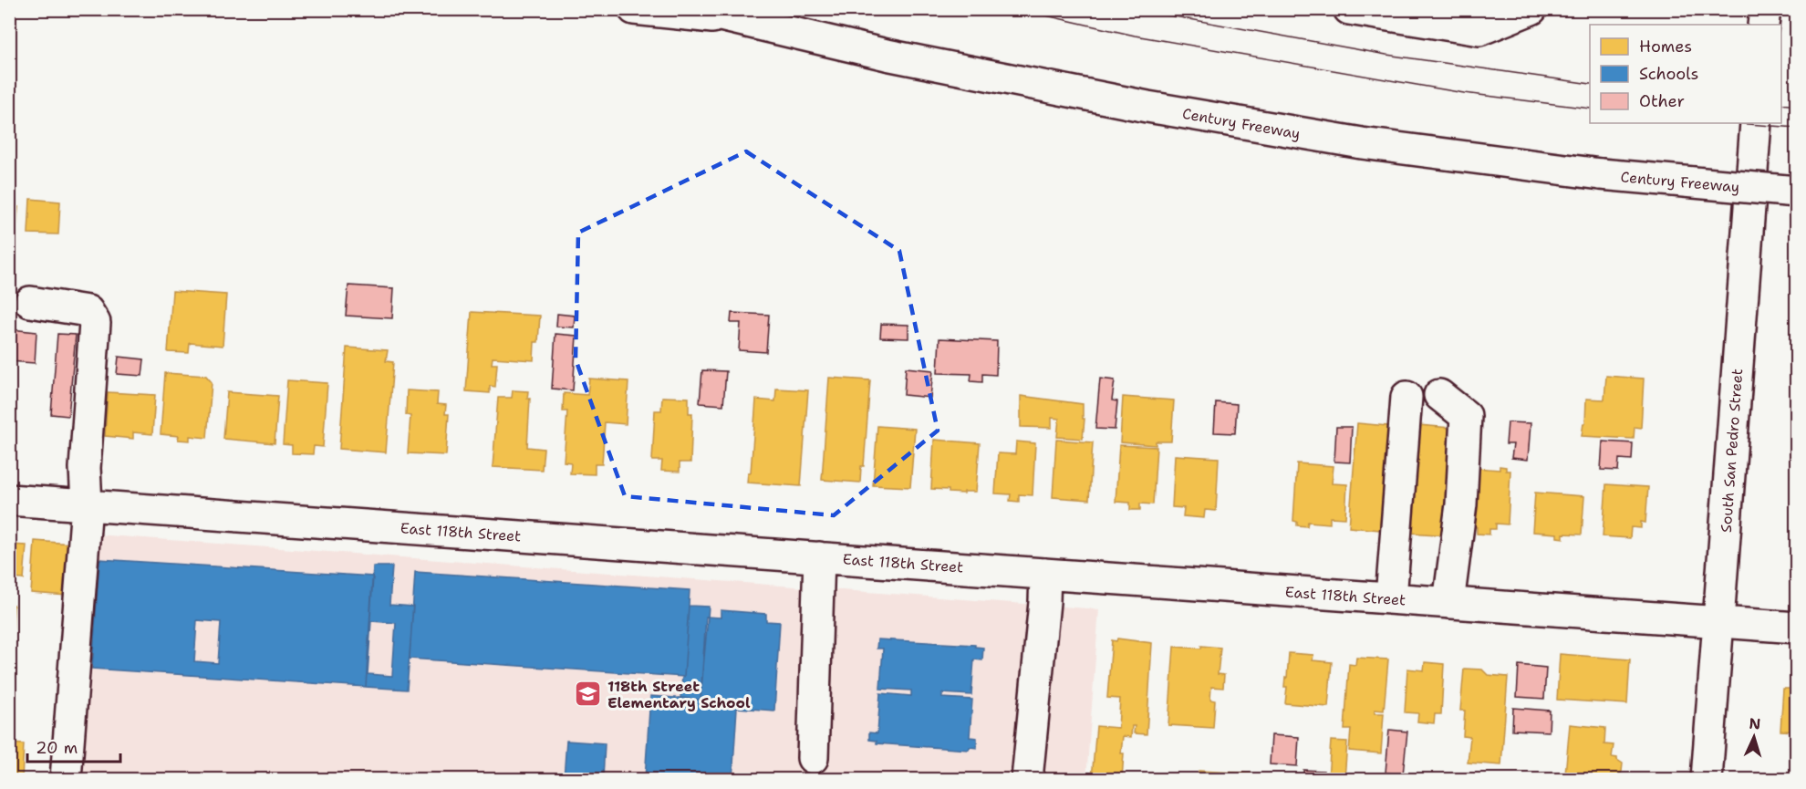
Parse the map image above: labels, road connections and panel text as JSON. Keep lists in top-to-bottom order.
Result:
{
  "streets": {
    "main road": ["Century Freeway", "South San Pedro Street", "East 118th Street"]
  },
  "crossings": [
    ["South San Pedro Street", "East 118th Street"]
  ],
  "places": {
    "school or university": ["118th Street Elementary School"]
  },
  "legend": ["Homes", "Schools", "Other"],
  "scale_bar": "20 m",
  "north": "top"
}
